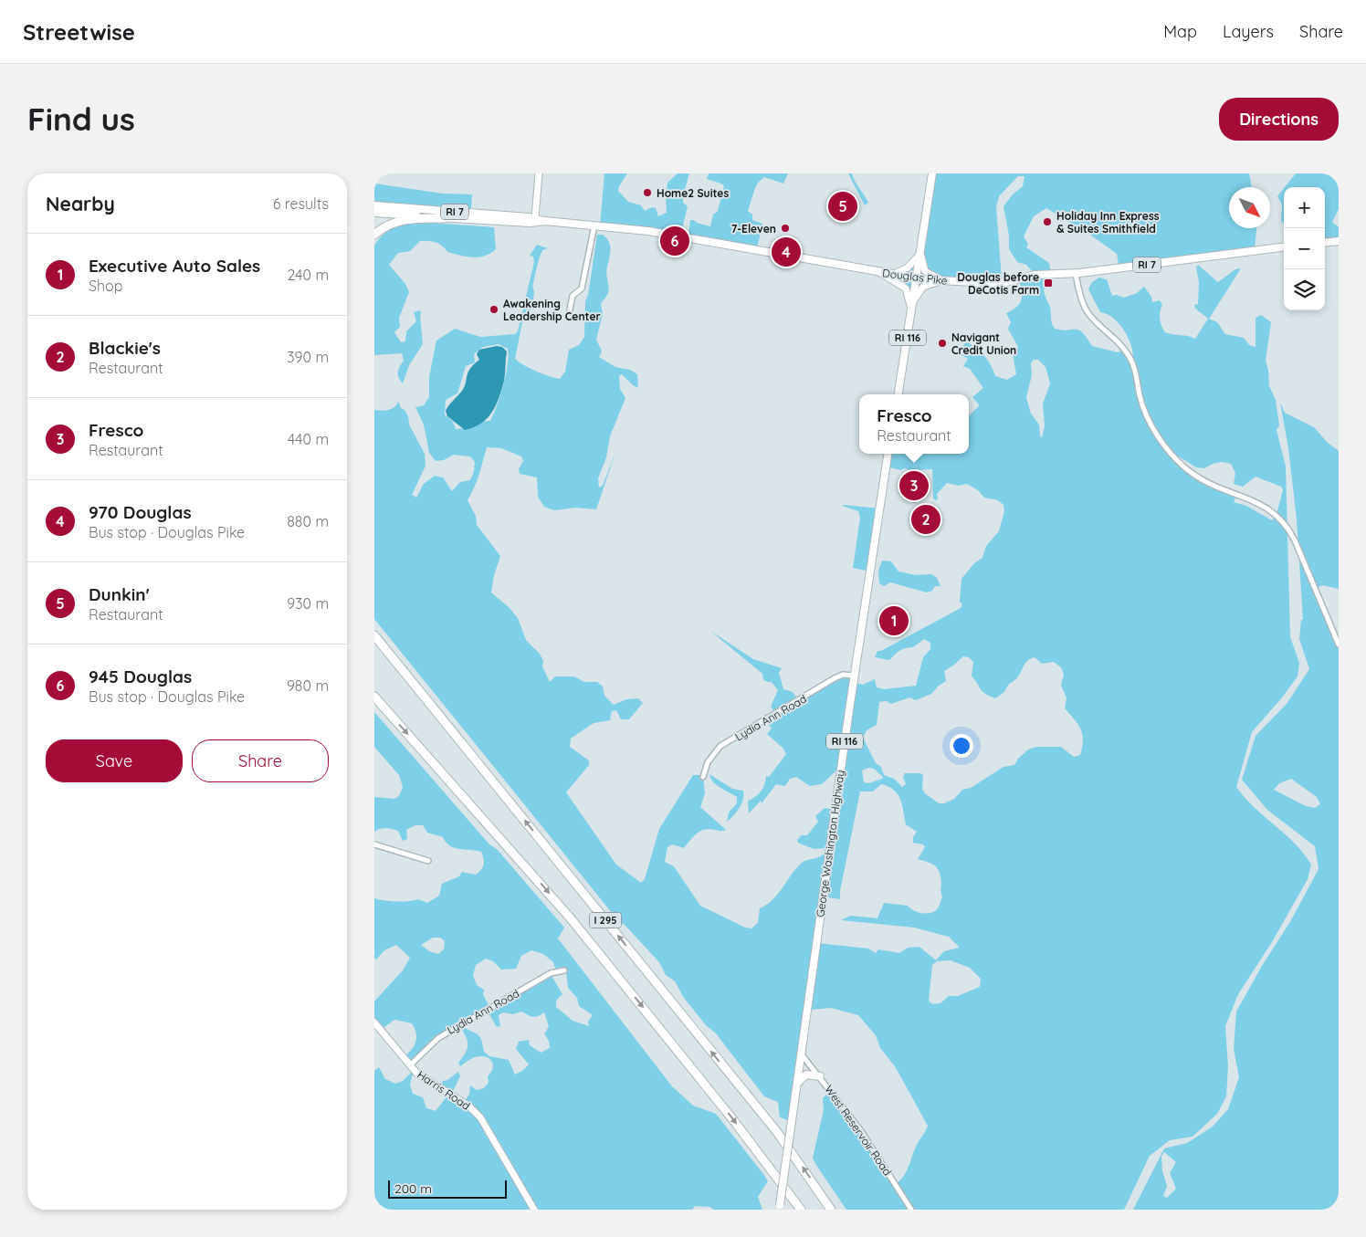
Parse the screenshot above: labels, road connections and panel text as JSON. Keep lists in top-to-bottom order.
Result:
{
  "streets": {
    "highway": ["I 295"],
    "main road": [
      "RI 7",
      "Douglas Pike",
      "RI 116",
      "George Washington Highway"
    ],
    "street": ["Lydia Ann Road", "Harris Road", "West Reservoir Road"]
  },
  "crossings": [
    ["Douglas Pike", "RI 116"],
    ["Lydia Ann Road", "George Washington Highway"],
    ["Lydia Ann Road", "Harris Road"],
    ["George Washington Highway", "West Reservoir Road"]
  ],
  "places": {
    "other": [
      "Home2 Suites",
      "Holiday Inn Express & Suites Smithfield",
      "7-Eleven",
      "Awakening Leadership Center",
      "Navigant Credit Union"
    ],
    "transit": ["Douglas before DeCotis Farm"]
  },
  "scale_bar": "200 m",
  "north": "bottom right",
  "page": {
    "header": "Streetwise",
    "nav": ["Map", "Layers", "Share"],
    "buttons": [
      "Directions",
      ["Save", "Share"]
    ],
    "title": "Find us",
    "heading": ["Nearby", "6 results"],
    "map_buttons": ["+", "−"],
    "pins": [
      "5",
      "6",
      "4",
      "3",
      "2",
      "1"
    ],
    "list": [
      {
        "mark": "1",
        "name": "Executive Auto Sales",
        "note": "Shop",
        "value": "240 m"
      },
      {
        "mark": "2",
        "name": "Blackie's",
        "note": "Restaurant",
        "value": "390 m"
      },
      {
        "mark": "3",
        "name": "Fresco",
        "note": "Restaurant",
        "value": "440 m"
      },
      {
        "mark": "4",
        "name": "970 Douglas",
        "note": "Bus stop · Douglas Pike",
        "value": "880 m"
      },
      {
        "mark": "5",
        "name": "Dunkin'",
        "note": "Restaurant",
        "value": "930 m"
      },
      {
        "mark": "6",
        "name": "945 Douglas",
        "note": "Bus stop · Douglas Pike",
        "value": "980 m"
      }
    ],
    "popup": ["Fresco", "Restaurant"],
    "scale": "200 m"
  }
}
